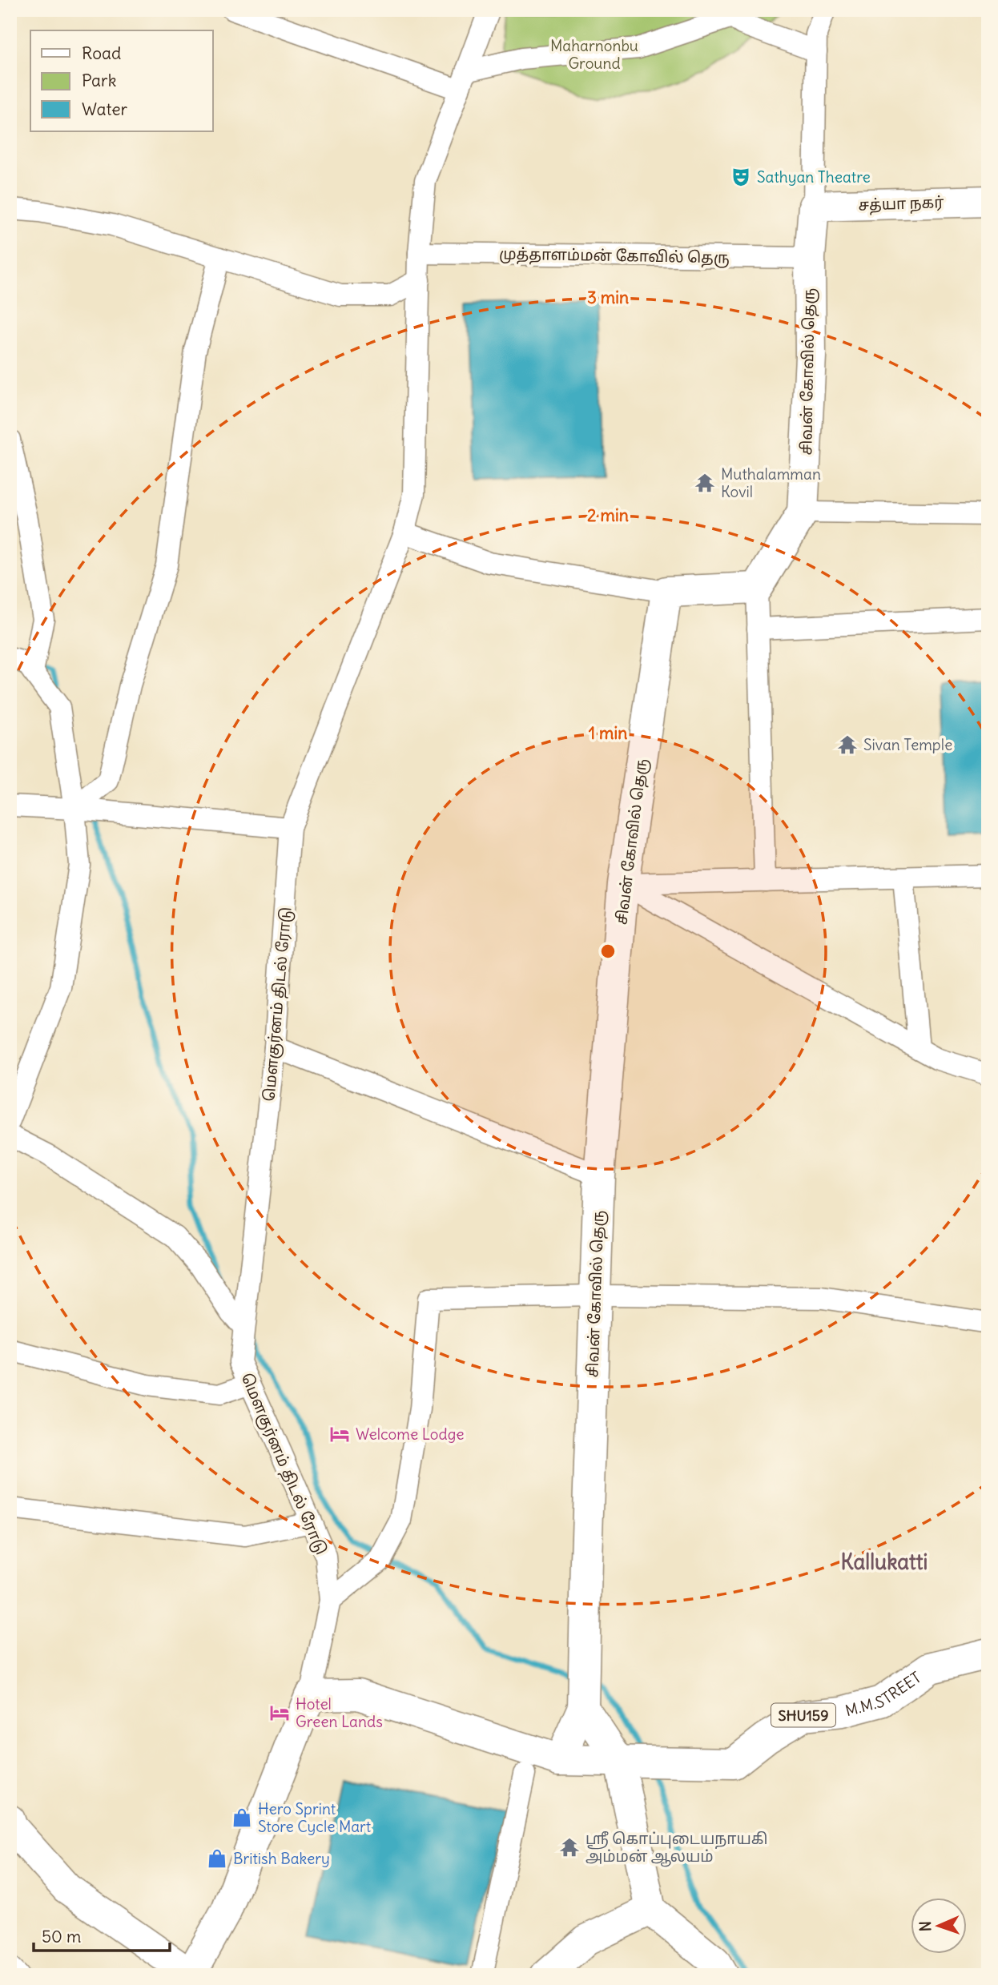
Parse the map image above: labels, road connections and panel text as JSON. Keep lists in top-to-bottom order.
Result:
{
  "streets": {
    "street": [
      "சத்யா நகர்",
      "முத்தாளம்மன் கோவில் தெரு",
      "சிவன் கோவில் தெரு",
      "மௌகுர்னம் திடல் ரோடு",
      "M.M.STREET",
      "SHU159"
    ]
  },
  "crossings": [
    ["சத்யா நகர்", "சிவன் கோவில் தெரு"],
    ["முத்தாளம்மன் கோவில் தெரு", "சிவன் கோவில் தெரு"],
    ["முத்தாளம்மன் கோவில் தெரு", "மௌகுர்னம் திடல் ரோடு"],
    ["மௌகுர்னம் திடல் ரோடு", "SHU159"],
    ["M.M.STREET", "SHU159"]
  ],
  "districts": ["Kallukatti"],
  "parks": ["Maharnonbu Ground"],
  "places": {
    "theatre": ["Sathyan Theatre"],
    "temple": ["Muthalamman Kovil", "Sivan Temple", "ஸ்ரீ கொப்புடையநாயகி அம்மன் ஆலயம்"],
    "hotel": ["Welcome Lodge", "Hotel Green Lands"],
    "shop": ["Hero Sprint Store Cycle Mart", "British Bakery"]
  },
  "legend": ["Road", "Park", "Water"],
  "scale_bar": "50 m",
  "north": "left",
  "rings": ["3 min", "2 min", "1 min"]
}
